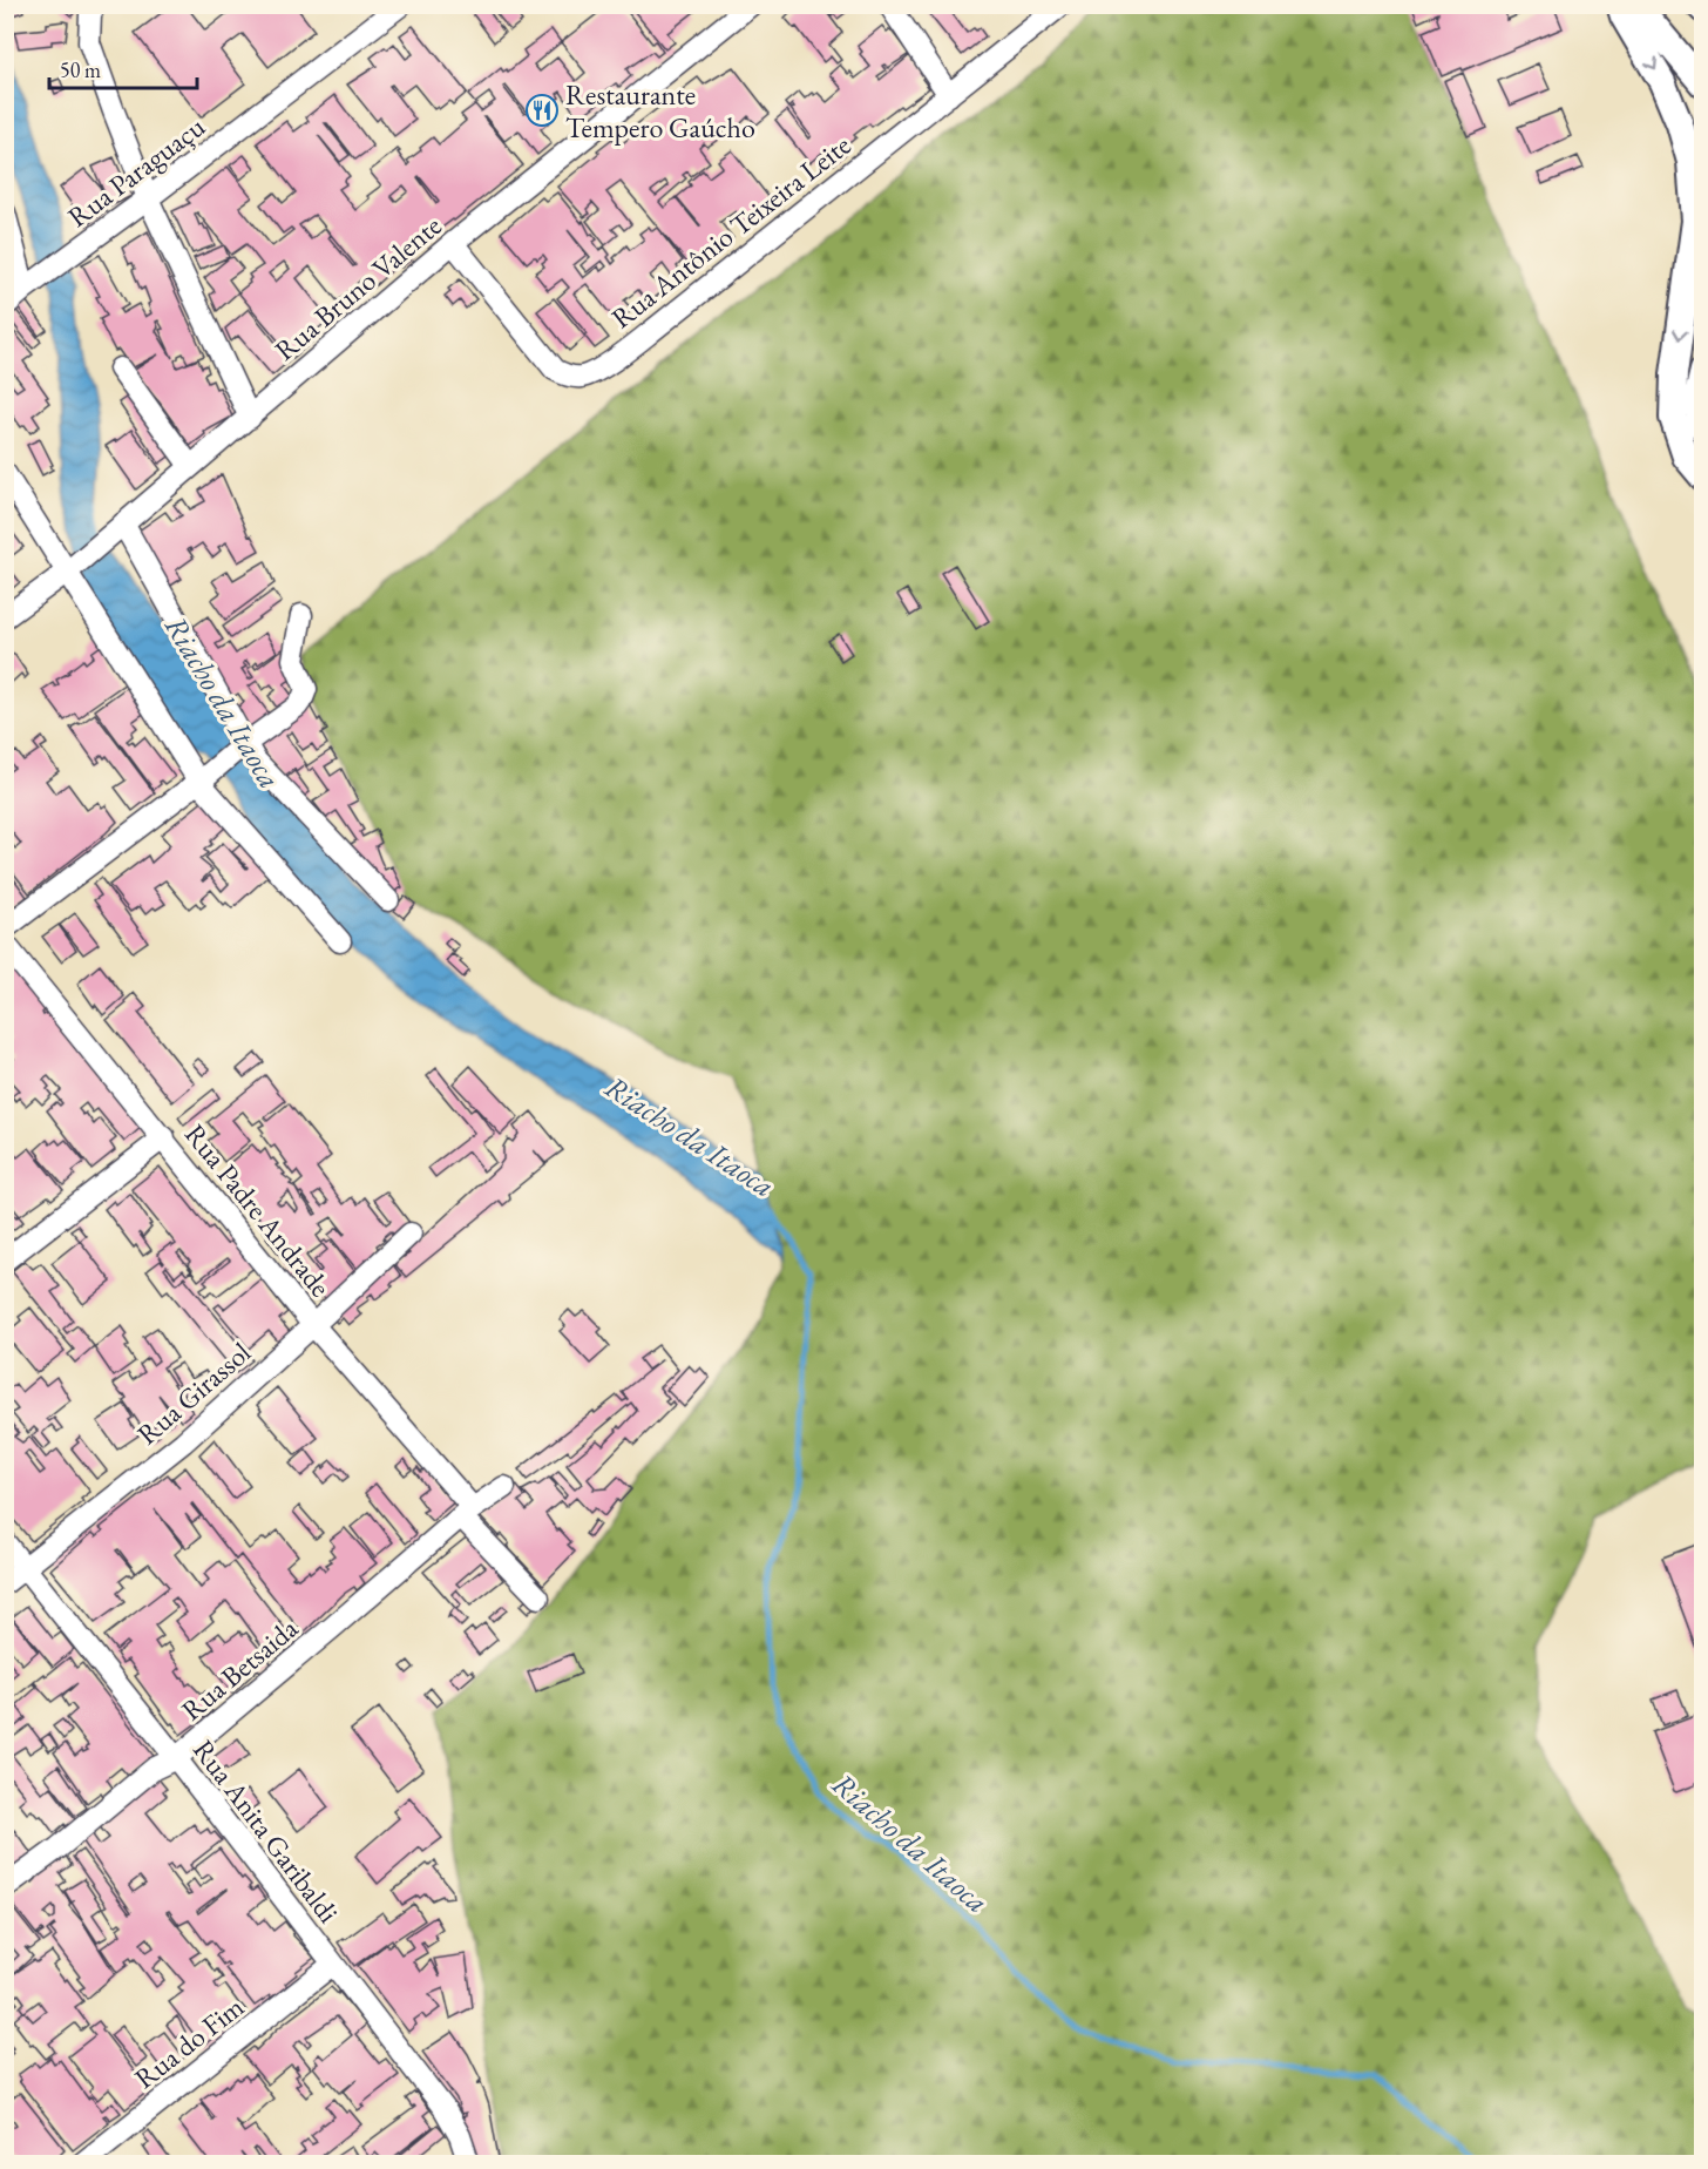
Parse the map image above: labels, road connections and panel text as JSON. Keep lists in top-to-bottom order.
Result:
{
  "streets": {
    "street": [
      "Rua Paraguaçu",
      "Rua Antônio Teixeira Leite",
      "Rua Bruno Valente",
      "Rua Padre Andrade",
      "Rua Girassol",
      "Rua Betsaida",
      "Rua Anita Garibaldi",
      "Rua do Fim"
    ]
  },
  "crossings": [
    ["Rua Antônio Teixeira Leite", "Rua Bruno Valente"],
    ["Rua Padre Andrade", "Rua Girassol"],
    ["Rua Padre Andrade", "Rua Betsaida"],
    ["Rua Girassol", "Rua Anita Garibaldi"],
    ["Rua Betsaida", "Rua Anita Garibaldi"],
    ["Rua Anita Garibaldi", "Rua do Fim"]
  ],
  "water": ["Riacho da Itaoca"],
  "places": {
    "restaurant": ["Restaurante Tempero Gaúcho"]
  },
  "scale_bar": "50 m"
}
